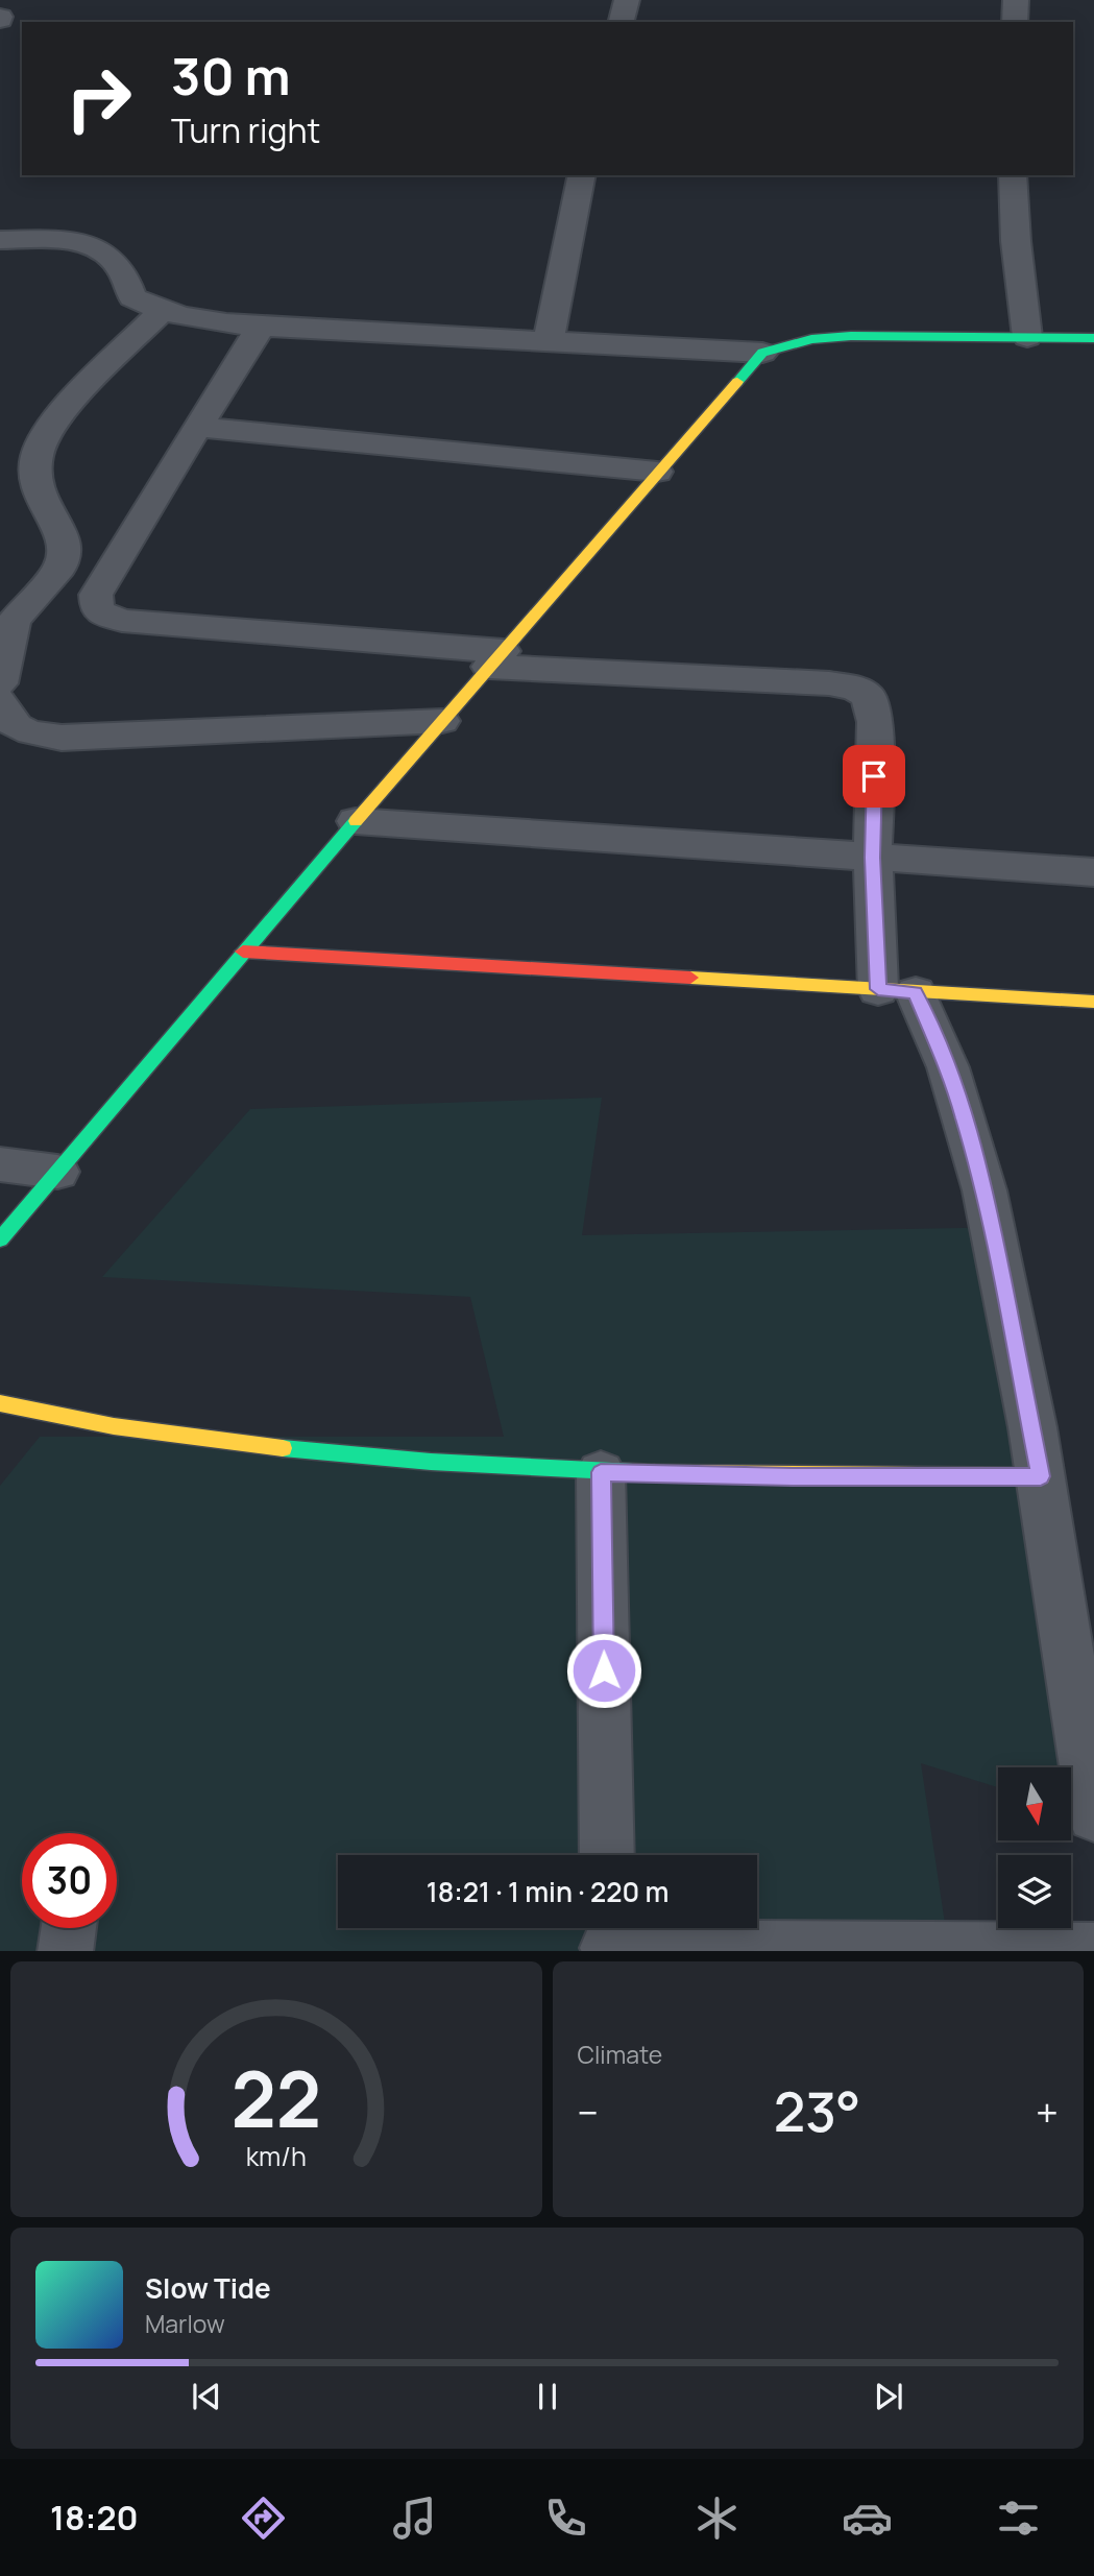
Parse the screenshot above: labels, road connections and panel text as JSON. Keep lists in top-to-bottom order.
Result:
{
  "north": "bottom",
  "page": {
    "turn": ["30 m", "Turn right"],
    "limit": "30",
    "trip": "18:21 · 1 min · 220 m",
    "tile": "Climate",
    "heat": ["−", "23°", "+"],
    "song": ["Slow Tide", "Marlow"],
    "tabs": "18:20",
    "gauge": ["22", "km/h"]
  }
}
